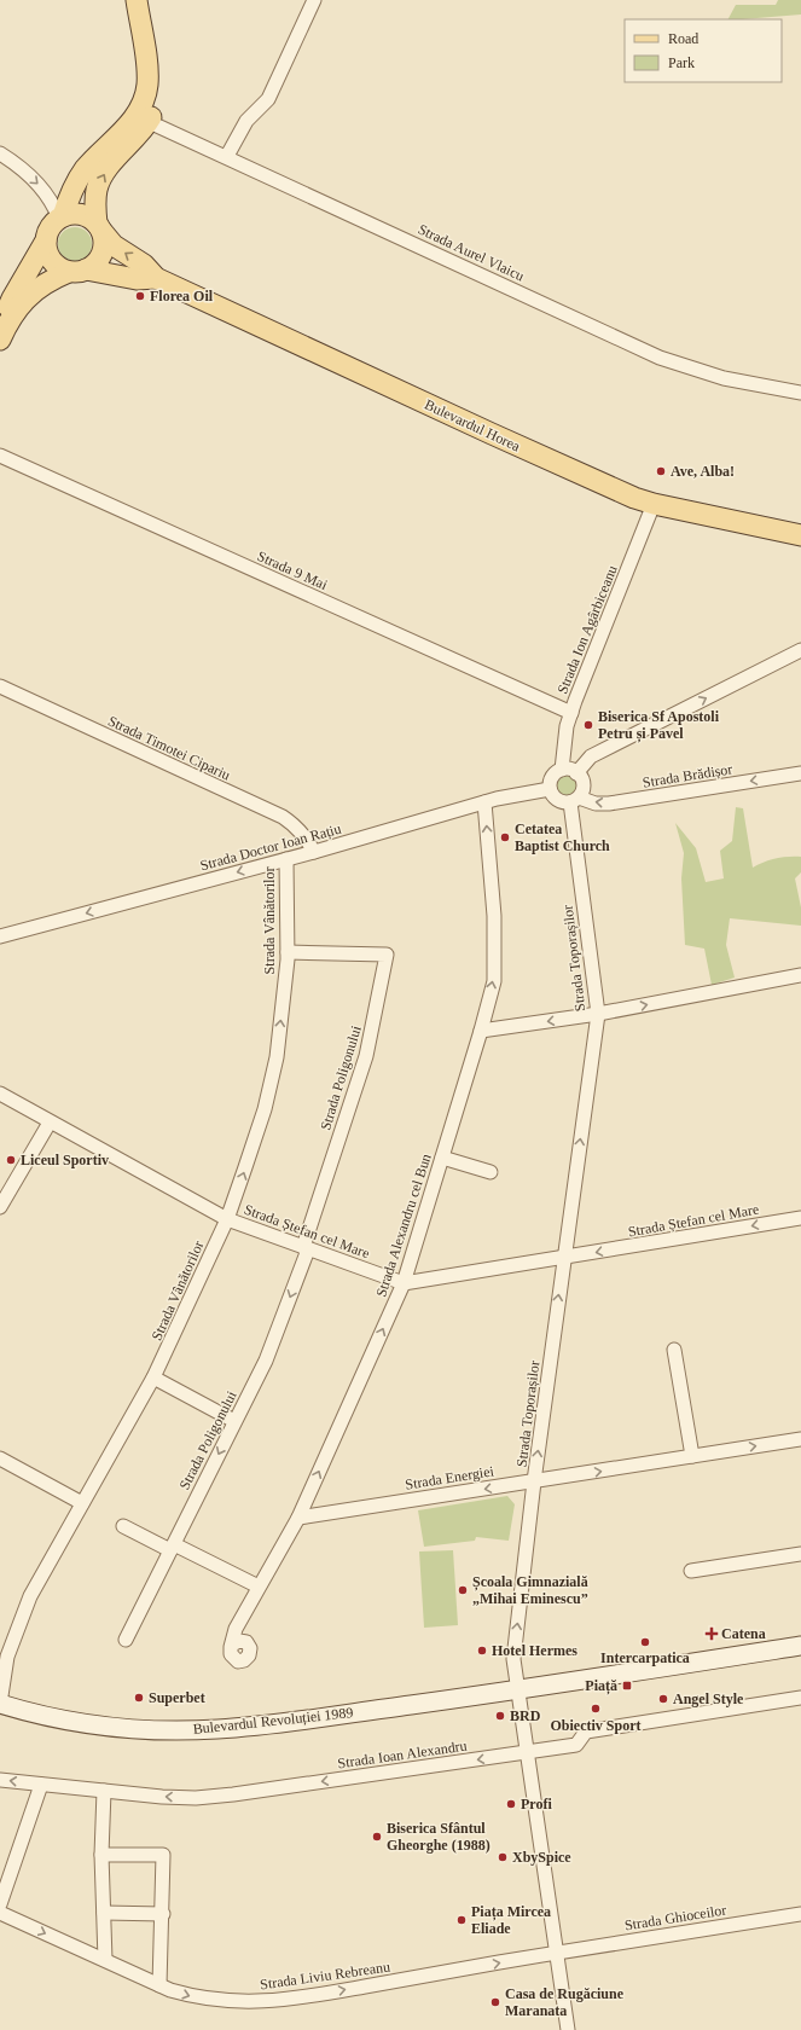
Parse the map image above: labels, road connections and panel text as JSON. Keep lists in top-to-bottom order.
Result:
{
  "streets": {
    "main road": ["Bulevardul Horea", "Bulevardul Revoluției 1989"],
    "street": [
      "Strada Aurel Vlaicu",
      "Strada 9 Mai",
      "Strada Ion Agârbiceanu",
      "Strada Timotei Cipariu",
      "Strada Brădișor",
      "Strada Doctor Ioan Rațiu",
      "Strada Vânătorilor",
      "Strada Toporașilor",
      "Strada Poligonului",
      "Strada Ștefan cel Mare",
      "Strada Alexandru cel Bun",
      "Strada Energiei",
      "Strada Ioan Alexandru",
      "Strada Ghioceilor",
      "Strada Liviu Rebreanu"
    ]
  },
  "crossings": [
    ["Bulevardul Horea", "Strada Ion Agârbiceanu"],
    ["Strada 9 Mai", "Strada Ion Agârbiceanu"],
    ["Strada Ion Agârbiceanu", "Strada Brădișor"],
    ["Strada Ion Agârbiceanu", "Strada Doctor Ioan Rațiu"],
    ["Strada Ion Agârbiceanu", "Strada Toporașilor"],
    ["Strada Timotei Cipariu", "Strada Doctor Ioan Rațiu"],
    ["Strada Brădișor", "Strada Doctor Ioan Rațiu"],
    ["Strada Brădișor", "Strada Toporașilor"],
    ["Strada Doctor Ioan Rațiu", "Strada Vânătorilor"],
    ["Strada Doctor Ioan Rațiu", "Strada Toporașilor"],
    ["Strada Doctor Ioan Rațiu", "Strada Alexandru cel Bun"],
    ["Strada Vânătorilor", "Strada Poligonului"],
    ["Strada Vânătorilor", "Strada Ștefan cel Mare"],
    ["Strada Vânătorilor", "Bulevardul Revoluției 1989"],
    ["Strada Toporașilor", "Strada Ștefan cel Mare"],
    ["Strada Toporașilor", "Strada Energiei"],
    ["Strada Toporașilor", "Bulevardul Revoluției 1989"],
    ["Strada Toporașilor", "Strada Ioan Alexandru"],
    ["Strada Toporașilor", "Strada Ghioceilor"],
    ["Strada Toporașilor", "Strada Liviu Rebreanu"],
    ["Strada Poligonului", "Strada Ștefan cel Mare"],
    ["Strada Ștefan cel Mare", "Strada Alexandru cel Bun"],
    ["Strada Alexandru cel Bun", "Strada Energiei"],
    ["Strada Ghioceilor", "Strada Liviu Rebreanu"]
  ],
  "one_way": [
    "Strada Doctor Ioan Rațiu",
    "Strada Toporașilor",
    "Strada Poligonului",
    "Strada Alexandru cel Bun",
    "Strada Ioan Alexandru",
    "Strada Liviu Rebreanu"
  ],
  "places": {
    "other": [
      "Florea Oil",
      "Ave, Alba!",
      "Biserica Sf Apostoli Petru și Pavel",
      "Cetatea Baptist Church",
      "Liceul Sportiv",
      "Școala Gimnazială „Mihai Eminescu”",
      "Intercarpatica",
      "Hotel Hermes",
      "Superbet",
      "Angel Style",
      "Obiectiv Sport",
      "BRD",
      "Profi",
      "Biserica Sfântul Gheorghe (1988)",
      "XbySpice",
      "Piața Mircea Eliade",
      "Casa de Rugăciune Maranata"
    ],
    "health": ["Catena"],
    "transit": ["Piață"]
  },
  "legend": ["Road", "Park"]
}
